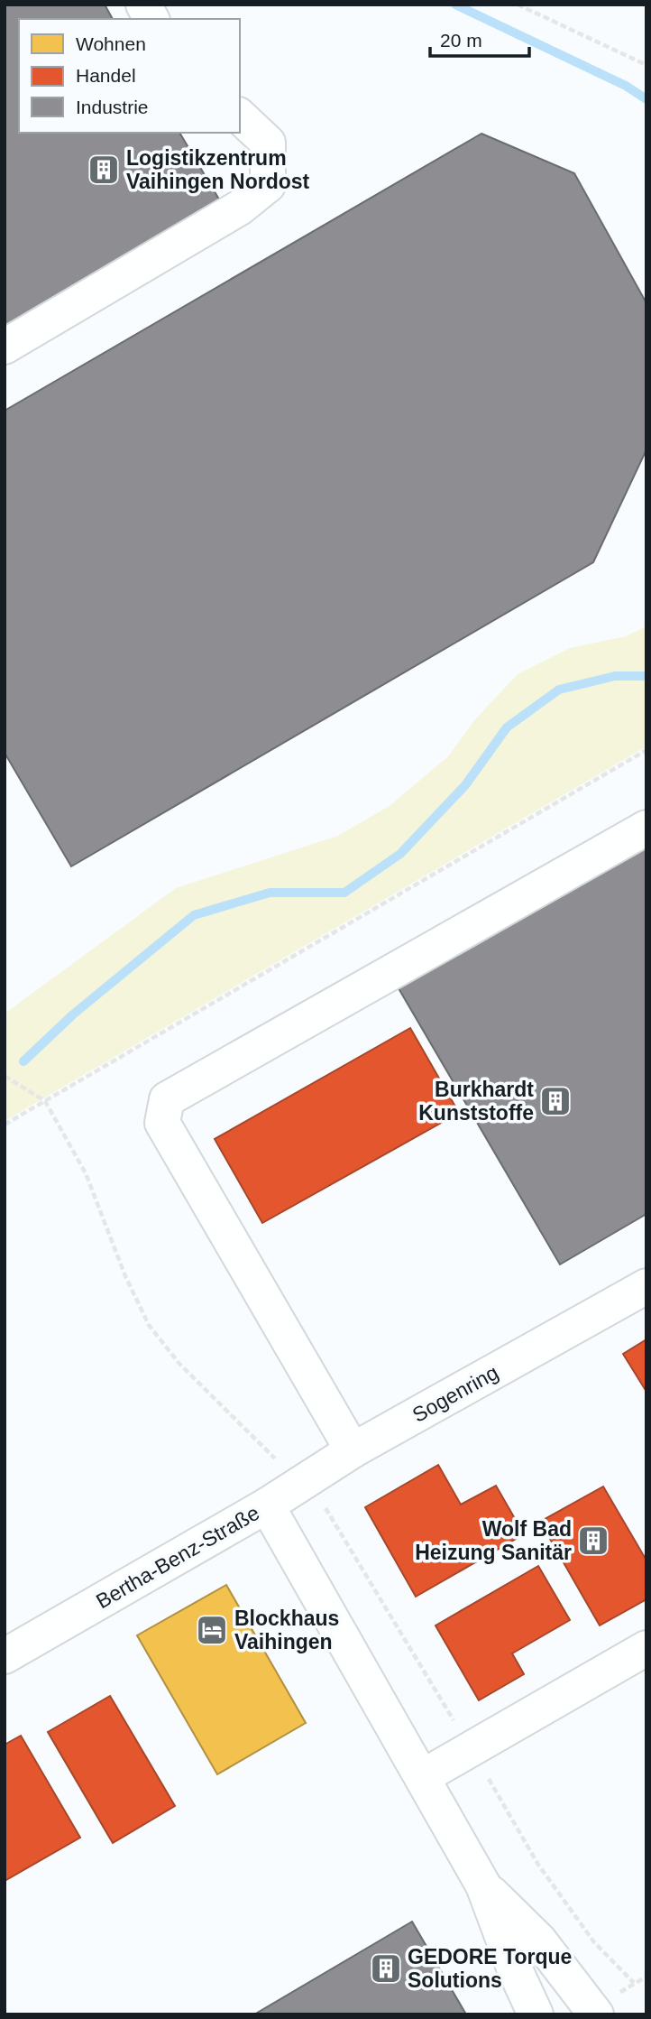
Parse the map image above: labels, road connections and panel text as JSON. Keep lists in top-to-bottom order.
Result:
{
  "streets": {
    "street": ["Sogenring", "Bertha-Benz-Straße"]
  },
  "crossings": [
    ["Sogenring", "Bertha-Benz-Straße"]
  ],
  "places": {
    "building": [
      "Logistikzentrum Vaihingen Nordost",
      "Burkhardt Kunststoffe",
      "Wolf Bad Heizung Sanitär",
      "GEDORE Torque Solutions"
    ],
    "hotel": ["Blockhaus Vaihingen"]
  },
  "legend": ["Wohnen", "Handel", "Industrie"],
  "scale_bar": "20 m"
}
